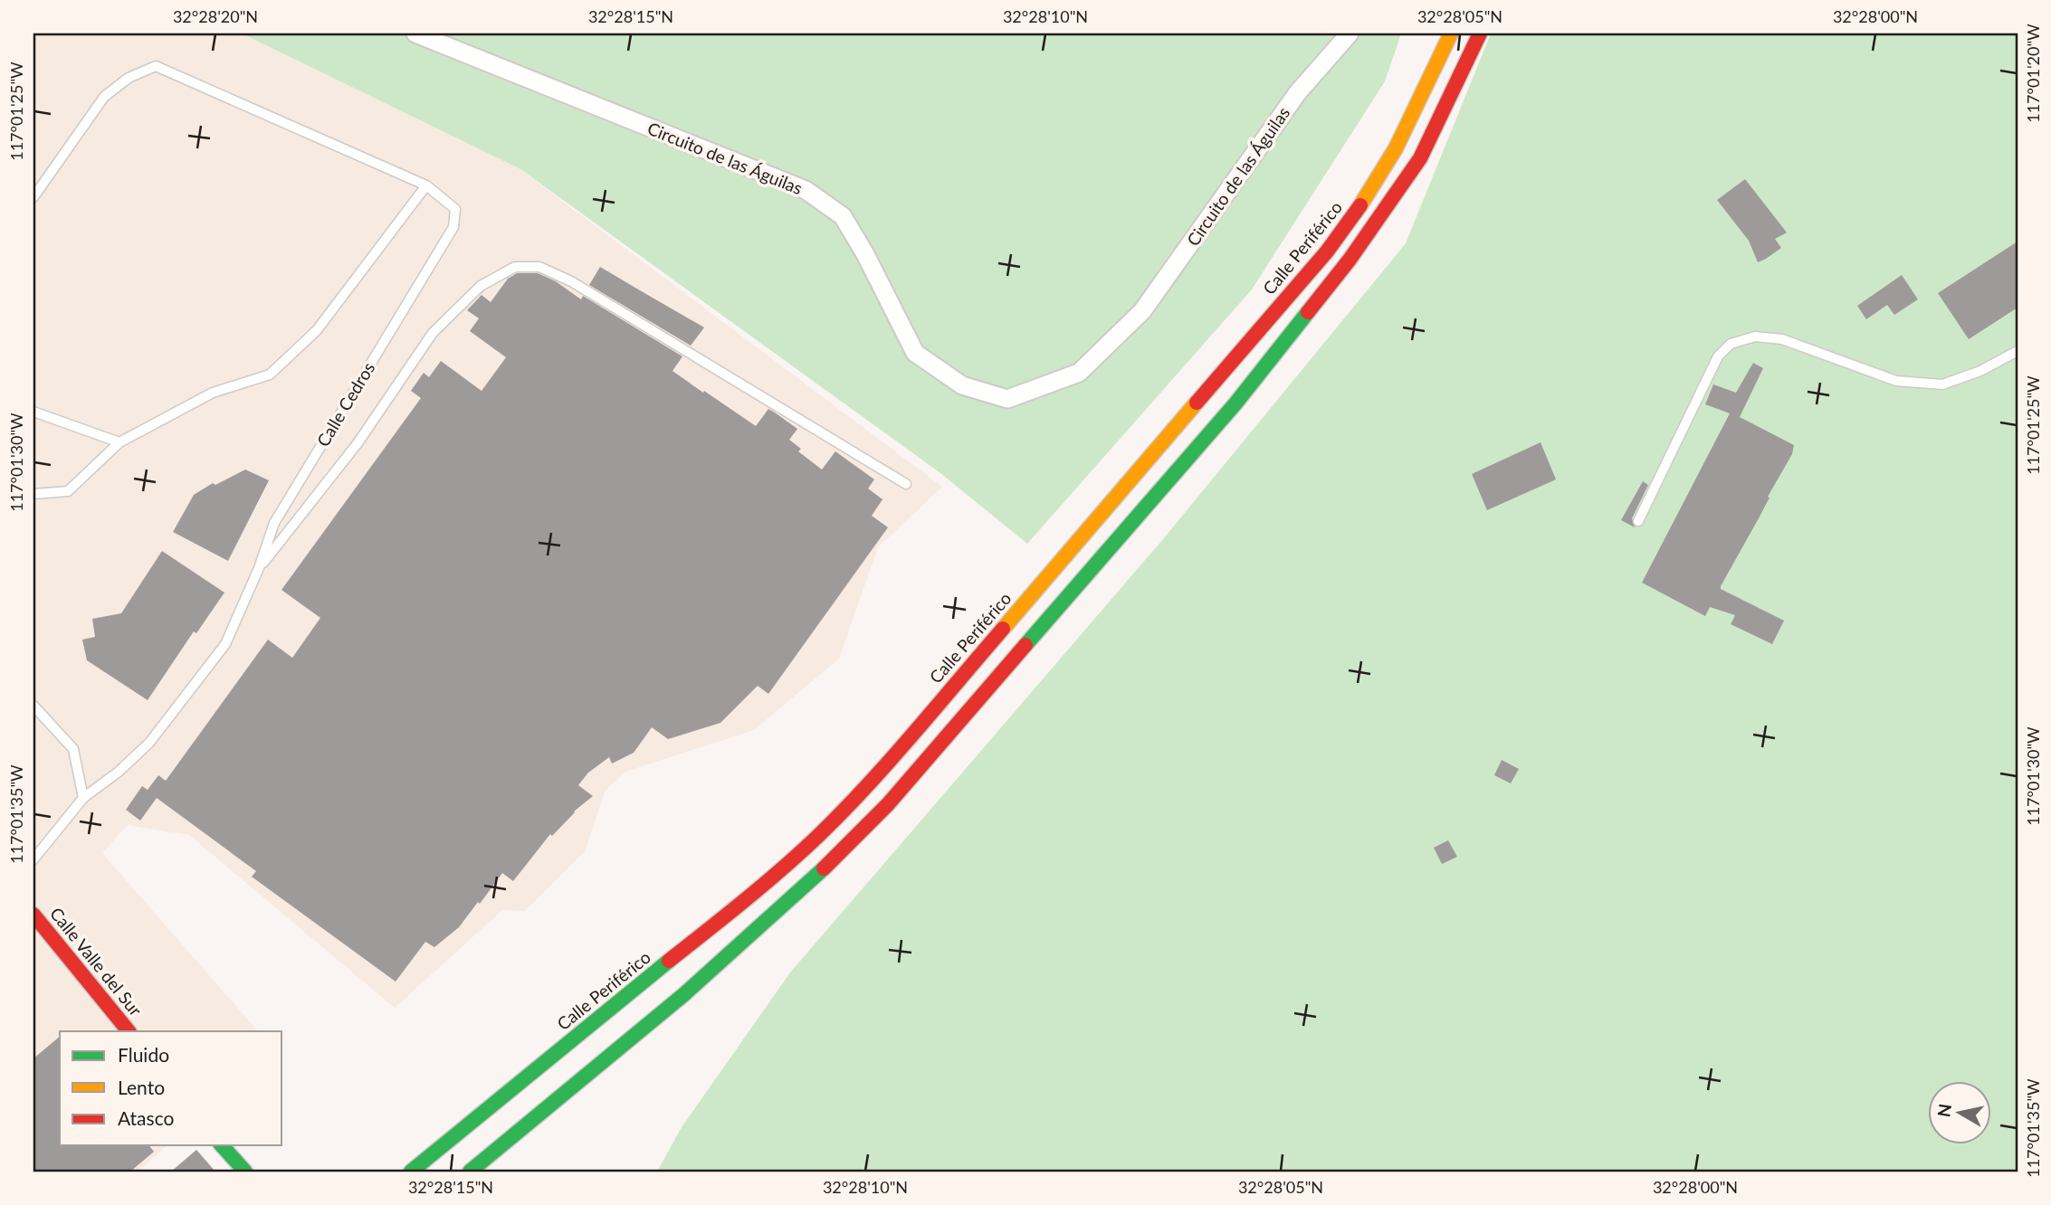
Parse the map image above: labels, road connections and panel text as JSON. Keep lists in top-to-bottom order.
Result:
{
  "streets": {
    "main road": ["Calle Periférico", "Calle Valle del Sur"],
    "street": ["Circuito de las Águilas"],
    "lane": ["Calle Cedros"]
  },
  "legend": ["Fluido", "Lento", "Atasco"],
  "north": "left",
  "coordinates": [
    "32°28'20\"N",
    "32°28'15\"N",
    "32°28'10\"N",
    "32°28'05\"N",
    "32°28'00\"N",
    "117°01'20\"W",
    "117°01'25\"W",
    "117°01'30\"W",
    "117°01'35\"W"
  ]
}
